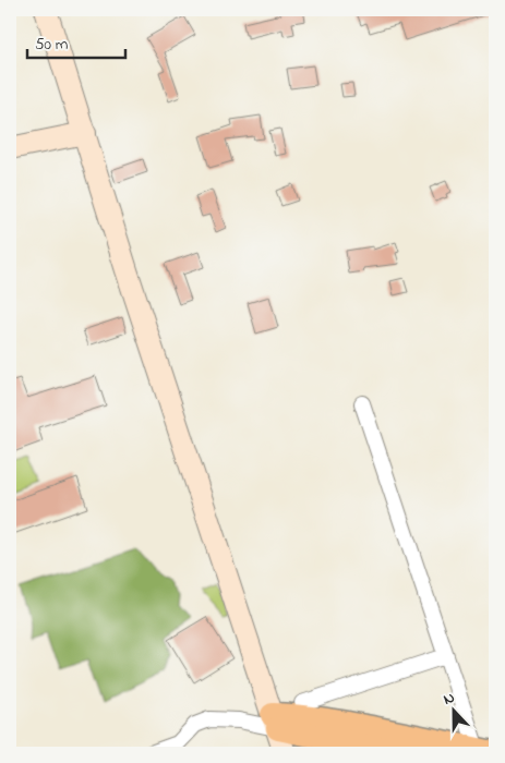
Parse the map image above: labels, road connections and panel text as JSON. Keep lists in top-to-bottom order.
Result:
{
  "scale_bar": "50 m",
  "north": "top"
}
